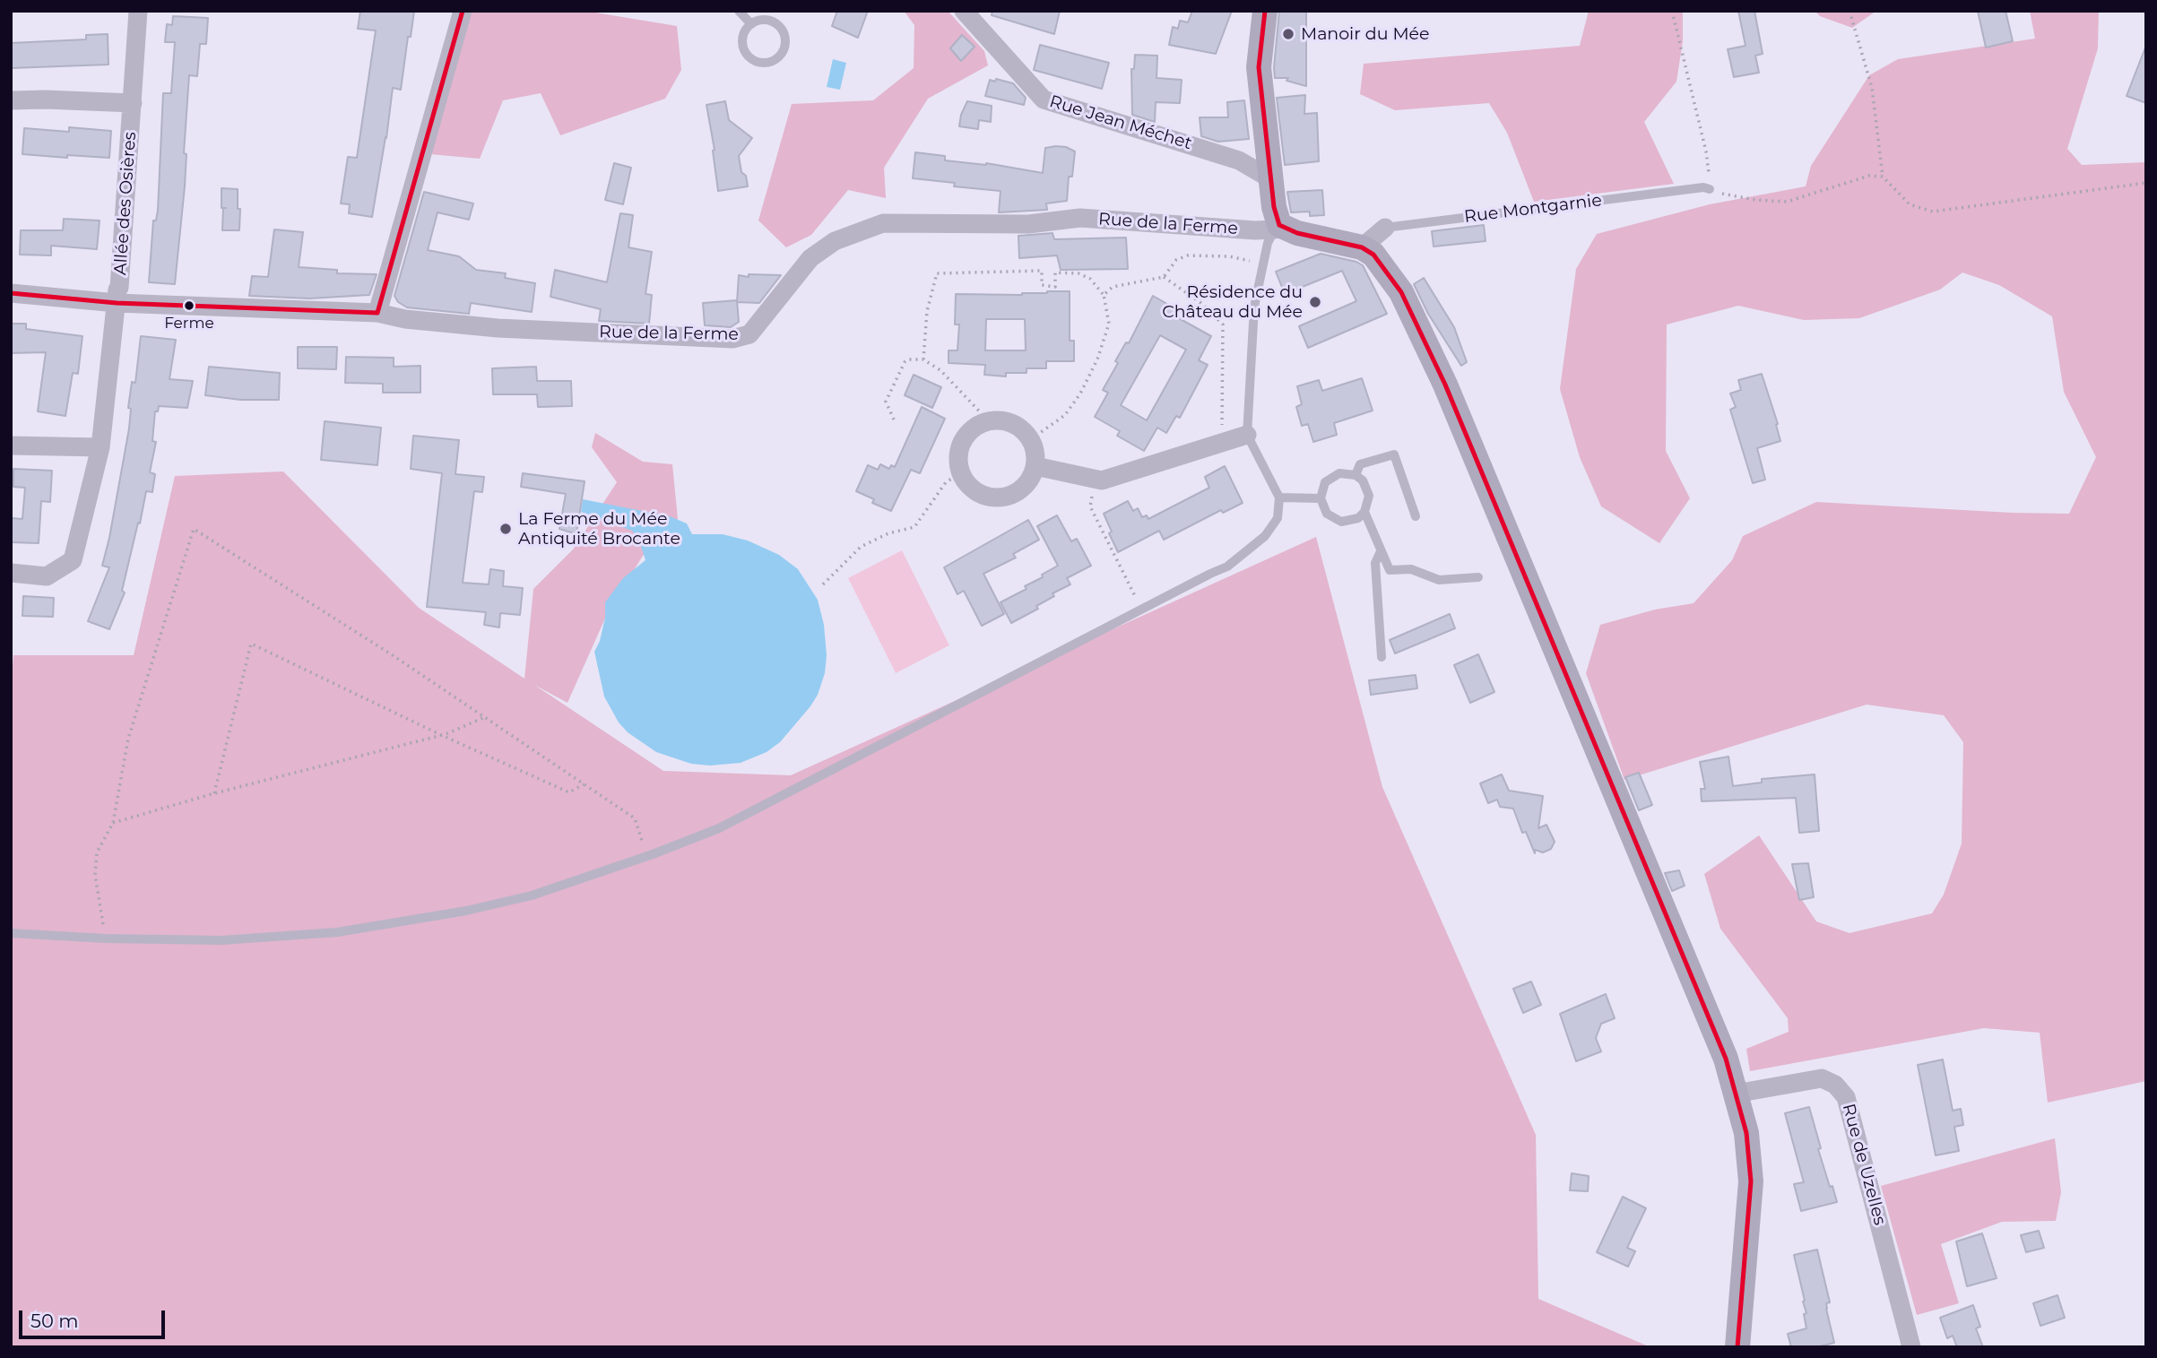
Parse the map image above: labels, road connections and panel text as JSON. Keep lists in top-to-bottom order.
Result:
{
  "streets": {
    "street": [
      "Rue Jean Méchet",
      "Allée des Osières",
      "Rue Montgarnie",
      "Rue de la Ferme",
      "Rue de Uzelles"
    ]
  },
  "crossings": [
    ["Allée des Osières", "Rue de la Ferme"]
  ],
  "places": [
    "Manoir du Mée",
    "Résidence du Château du Mée",
    "Ferme",
    "La Ferme du Mée Antiquité Brocante"
  ],
  "scale_bar": "50 m"
}
